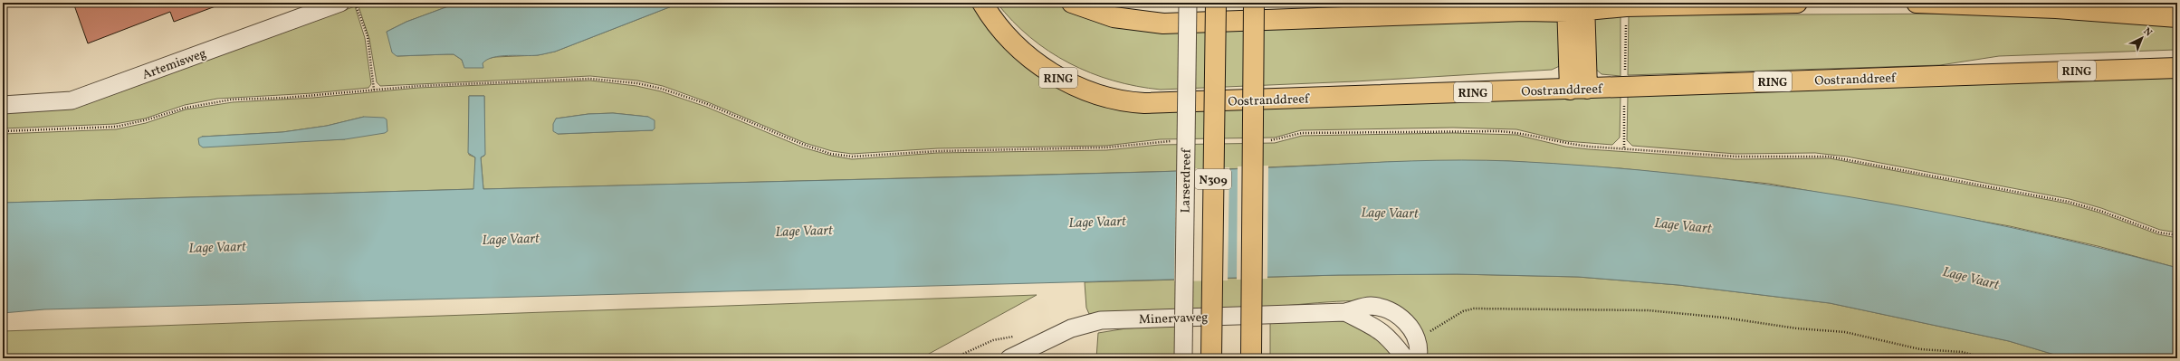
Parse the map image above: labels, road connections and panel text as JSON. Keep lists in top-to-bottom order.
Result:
{
  "streets": {
    "main road": ["RING", "Oostranddreef", "N309"],
    "street": ["Artemisweg", "Larserdreef", "Minervaweg"]
  },
  "water": ["Lage Vaart"],
  "north": "top right"
}
